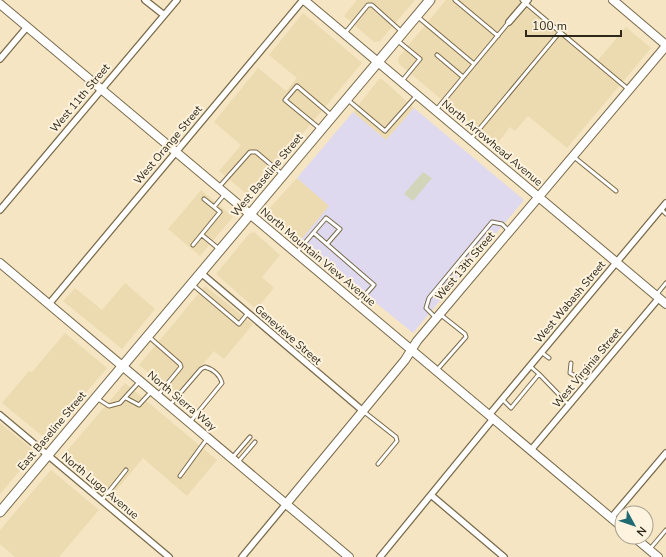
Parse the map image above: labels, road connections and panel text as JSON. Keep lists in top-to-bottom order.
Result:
{
  "streets": {
    "main road": ["West Baseline Street", "East Baseline Street"],
    "street": [
      "West 11th Street",
      "North Arrowhead Avenue",
      "West Orange Street",
      "North Mountain View Avenue",
      "West 13th Street",
      "West Wabash Street",
      "Genevieve Street",
      "West Virginia Street",
      "North Sierra Way",
      "North Lugo Avenue"
    ]
  },
  "crossings": [
    ["West 11th Street", "North Mountain View Avenue"],
    ["North Arrowhead Avenue", "West Orange Street"],
    ["North Arrowhead Avenue", "West Baseline Street"],
    ["North Arrowhead Avenue", "West 13th Street"],
    ["North Arrowhead Avenue", "West Wabash Street"],
    ["North Arrowhead Avenue", "West Virginia Street"],
    ["West Orange Street", "North Mountain View Avenue"],
    ["West Orange Street", "North Sierra Way"],
    ["West Baseline Street", "North Mountain View Avenue"],
    ["West Baseline Street", "Genevieve Street"],
    ["West Baseline Street", "North Sierra Way"],
    ["West Baseline Street", "East Baseline Street"],
    ["North Mountain View Avenue", "West 13th Street"],
    ["North Mountain View Avenue", "West Wabash Street"],
    ["North Mountain View Avenue", "West Virginia Street"],
    ["West 13th Street", "Genevieve Street"],
    ["West 13th Street", "North Sierra Way"],
    ["North Sierra Way", "East Baseline Street"],
    ["East Baseline Street", "North Lugo Avenue"]
  ],
  "scale_bar": "100 m",
  "north": "bottom right"
}
